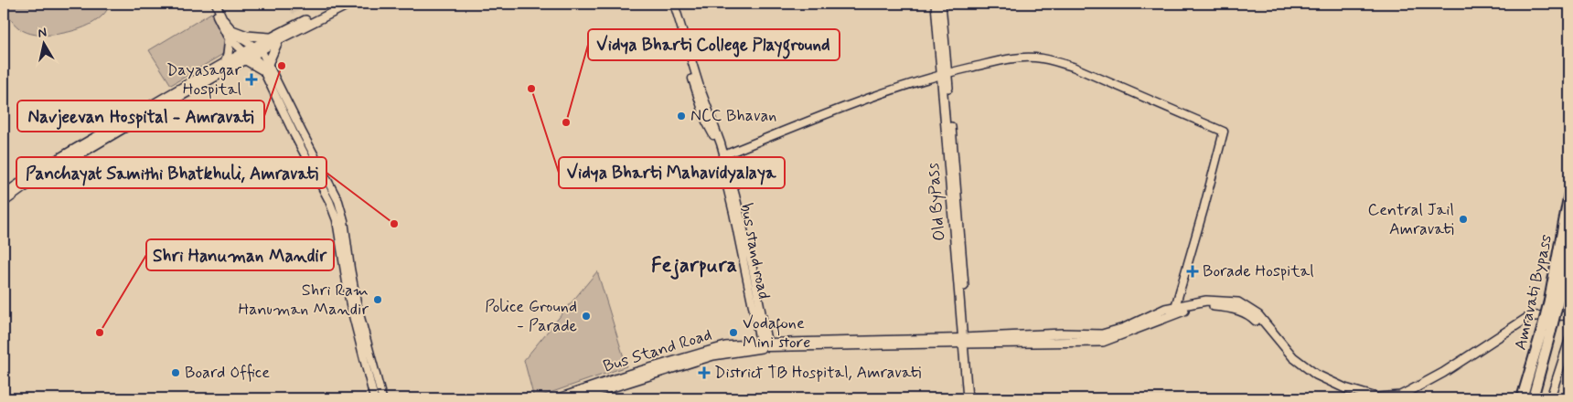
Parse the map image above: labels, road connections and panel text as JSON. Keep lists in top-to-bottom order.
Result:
{
  "streets": {
    "highway": ["Amravati Bypass"],
    "main road": ["Old ByPass", "Bus Stand Road"],
    "street": ["bus stand road"]
  },
  "crossings": [
    ["bus stand road", "Bus Stand Road"]
  ],
  "districts": ["Fejarpura"],
  "places": {
    "other": [
      "Navjeevan Hospital - Amravati",
      "Vidya Bharti Mahavidyalaya",
      "NCC Bhavan",
      "Vidya Bharti College Playground",
      "Central Jail Amravati",
      "Panchayat Samithi Bhatkhuli, Amravati",
      "Shri Ram Hanuman Mandir",
      "Police Ground - Parade",
      "Shri Hanuman Mandir",
      "Vodafone Mini store",
      "Board Office"
    ],
    "health": ["Dayasagar Hospital", "Borade Hospital", "District TB Hospital, Amravati"]
  },
  "north": "top"
}
